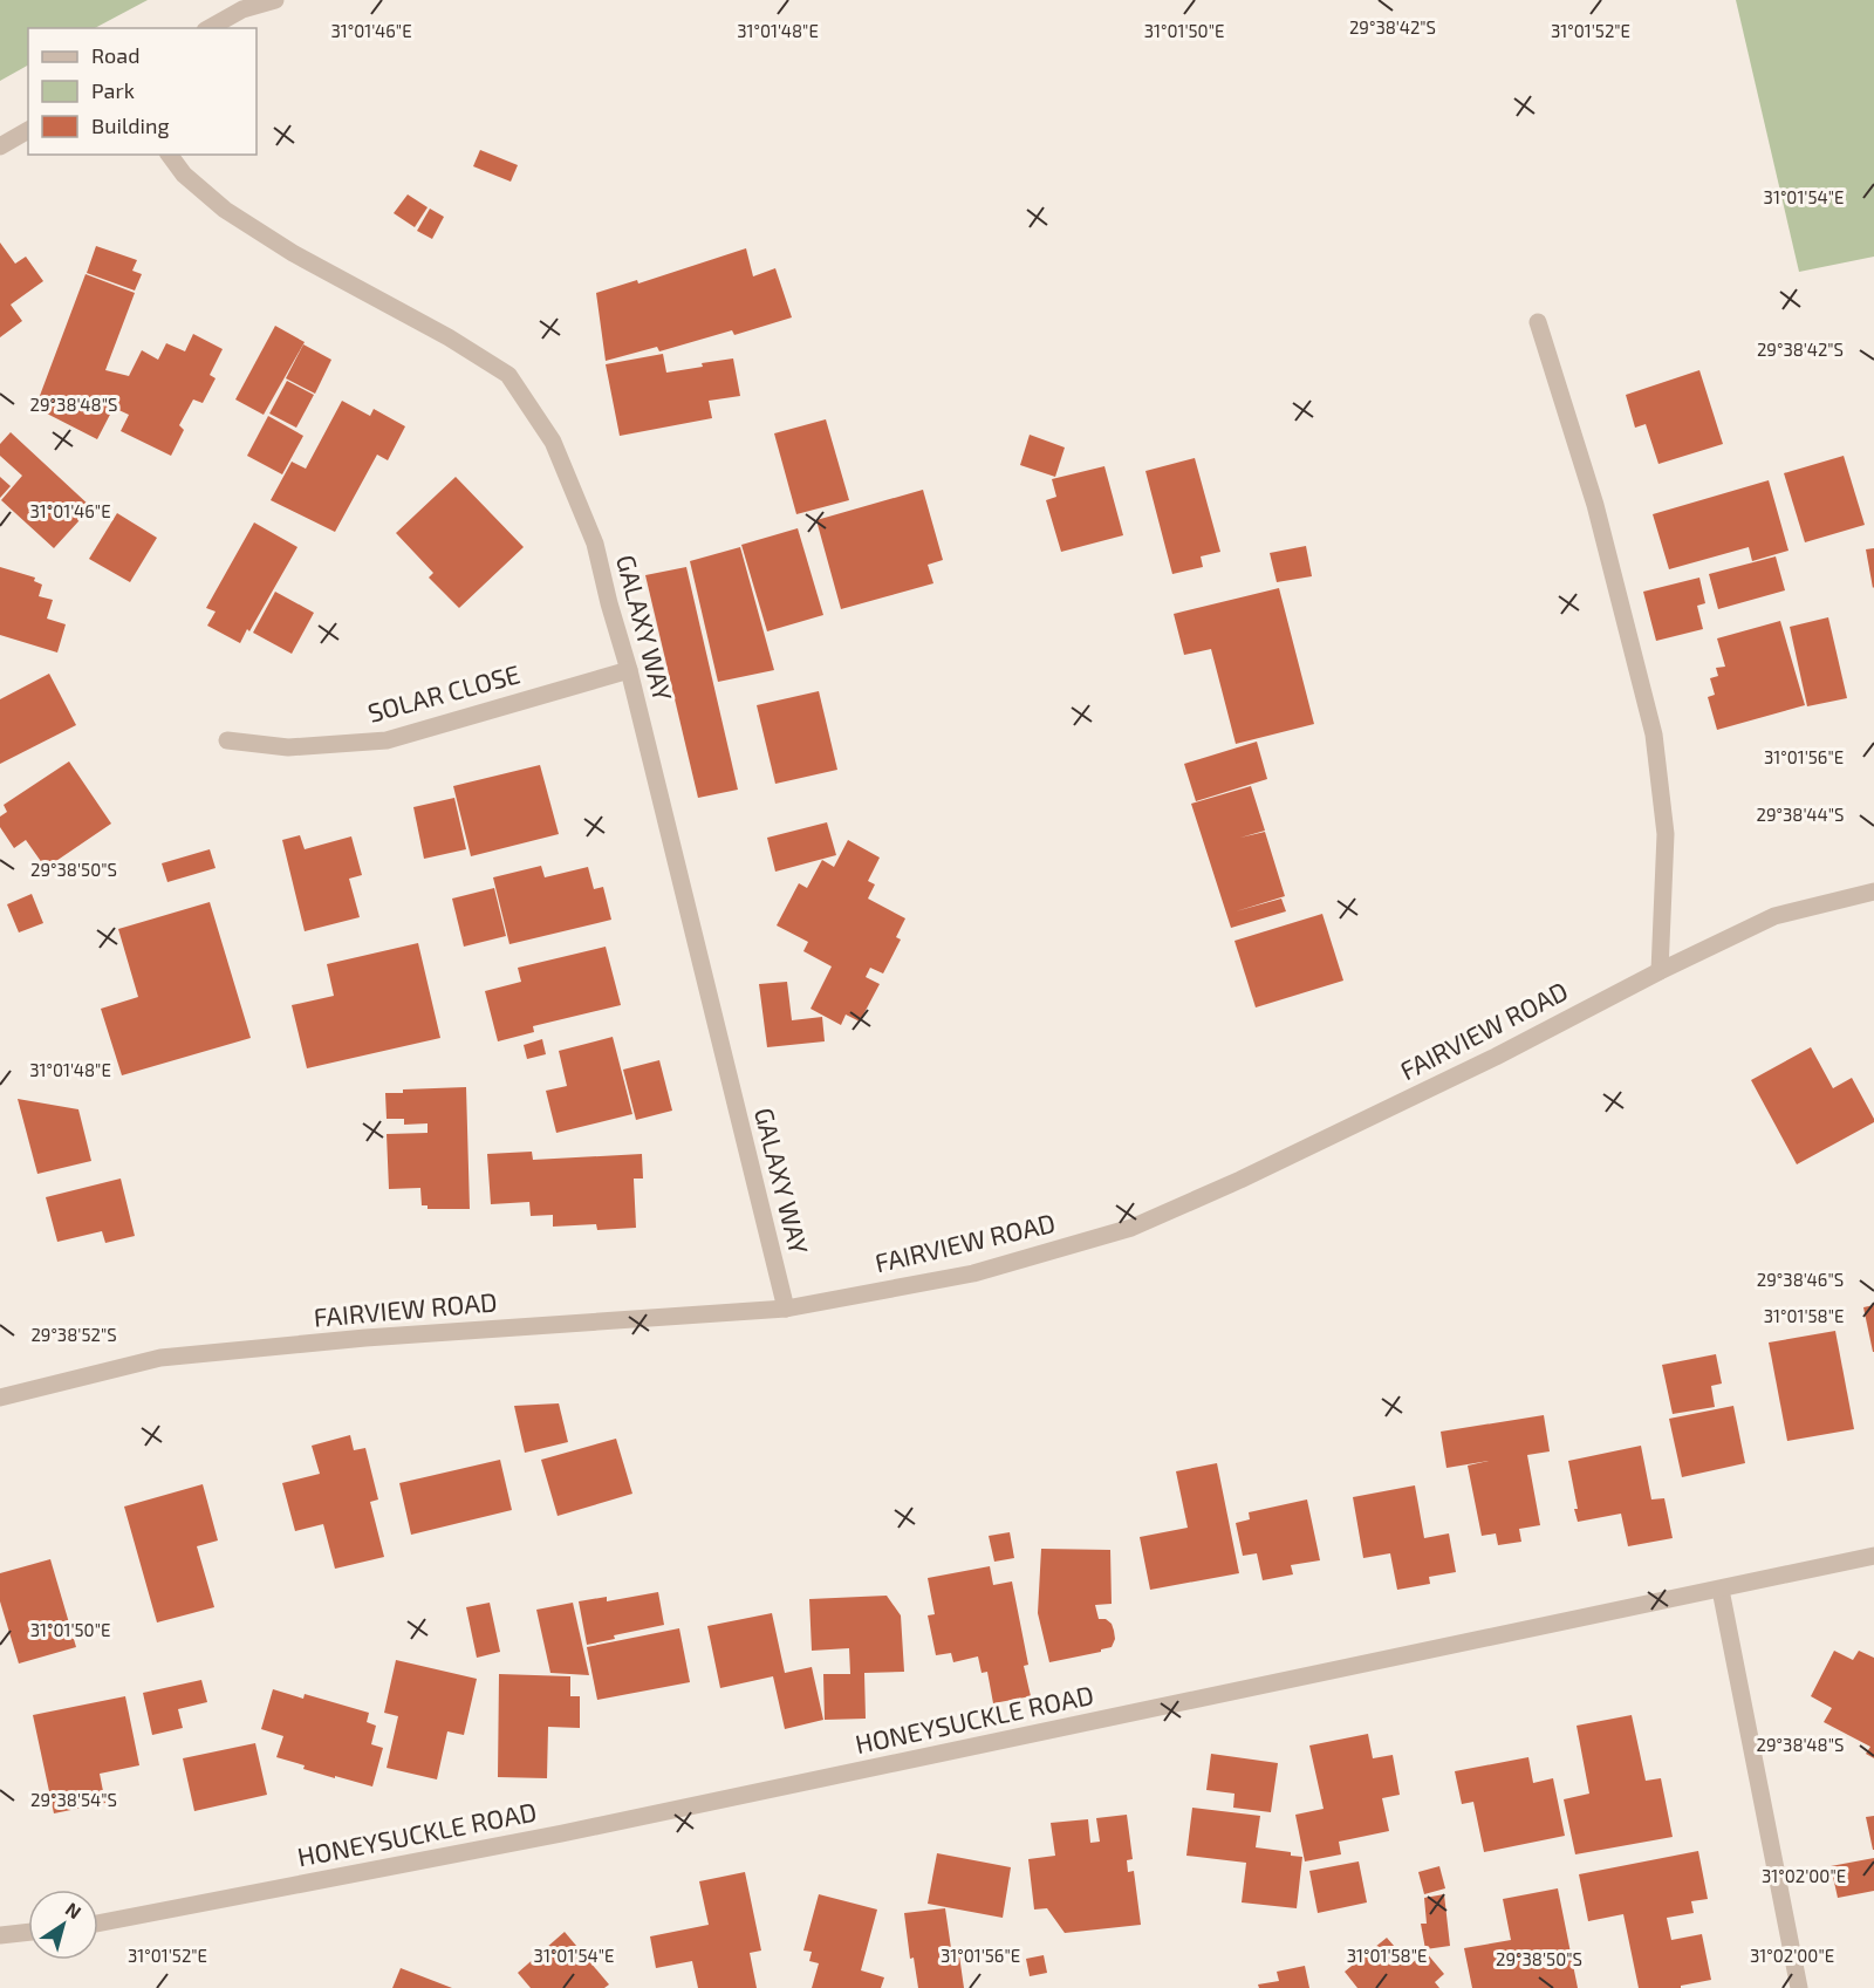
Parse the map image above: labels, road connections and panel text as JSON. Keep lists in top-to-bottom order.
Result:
{
  "streets": {
    "street": [
      "GALAXY WAY",
      "SOLAR CLOSE",
      "FAIRVIEW ROAD",
      "HONEYSUCKLE ROAD"
    ]
  },
  "crossings": [
    ["GALAXY WAY", "SOLAR CLOSE"],
    ["GALAXY WAY", "FAIRVIEW ROAD"]
  ],
  "legend": ["Road", "Park", "Building"],
  "north": "top right",
  "coordinates": [
    "29°38'42\"S",
    "31°01'46\"E",
    "31°01'48\"E",
    "31°01'50\"E",
    "31°01'52\"E",
    "31°01'54\"E",
    "29°38'48\"S",
    "31°01'56\"E",
    "29°38'44\"S",
    "29°38'50\"S",
    "29°38'46\"S",
    "31°01'58\"E",
    "29°38'52\"S",
    "29°38'54\"S",
    "31°02'00\"E"
  ]
}
